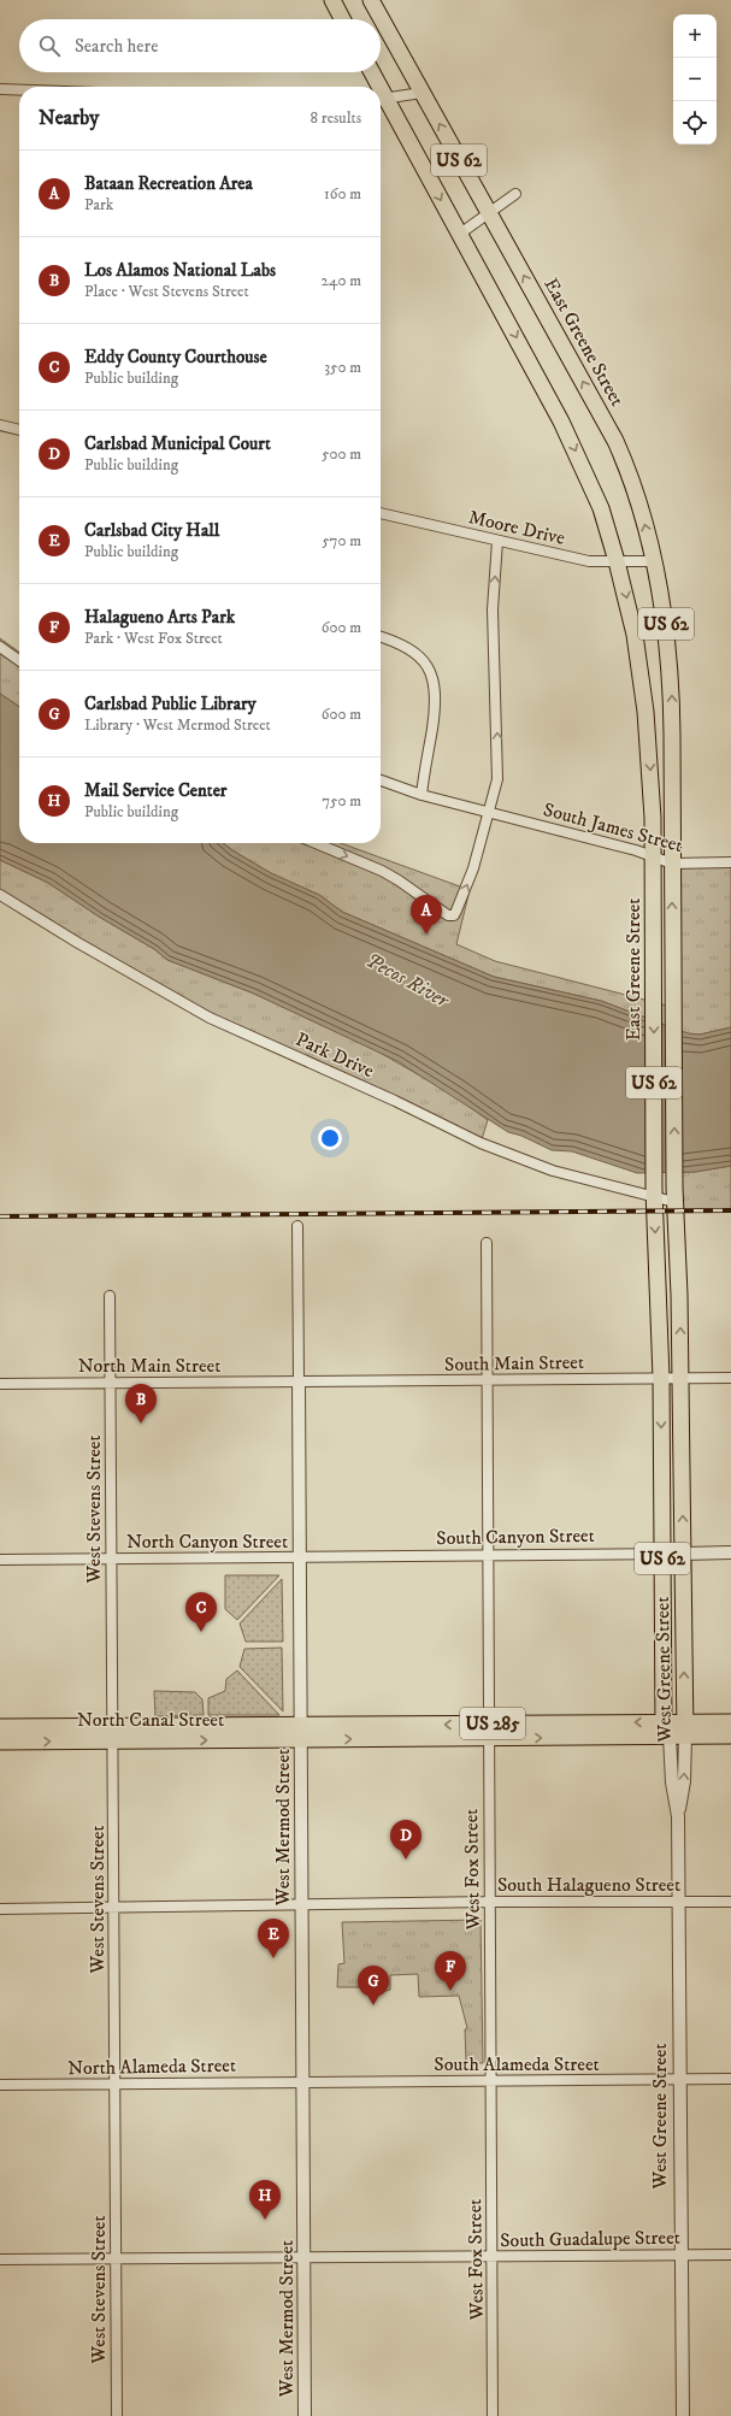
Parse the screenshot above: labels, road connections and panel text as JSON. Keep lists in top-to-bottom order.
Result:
{
  "streets": {
    "highway": [
      "US 62",
      "East Greene Street",
      "West Greene Street",
      "North Canal Street",
      "US 285"
    ],
    "street": [
      "Moore Drive",
      "South James Street",
      "Park Drive",
      "South Main Street",
      "North Main Street",
      "West Stevens Street",
      "South Canyon Street",
      "North Canyon Street",
      "West Mermod Street",
      "West Fox Street",
      "South Halagueno Street",
      "South Alameda Street",
      "North Alameda Street",
      "South Guadalupe Street"
    ]
  },
  "crossings": [
    ["East Greene Street", "Moore Drive"],
    ["East Greene Street", "South James Street"],
    ["East Greene Street", "Park Drive"],
    ["East Greene Street", "South Main Street"],
    ["East Greene Street", "West Greene Street"],
    ["South Main Street", "North Main Street"],
    ["South Main Street", "West Greene Street"],
    ["South Main Street", "West Mermod Street"],
    ["South Main Street", "West Fox Street"],
    ["North Main Street", "West Stevens Street"],
    ["North Main Street", "West Mermod Street"],
    ["West Stevens Street", "North Canyon Street"],
    ["West Stevens Street", "North Canal Street"],
    ["West Stevens Street", "South Halagueno Street"],
    ["West Stevens Street", "North Alameda Street"],
    ["West Stevens Street", "South Guadalupe Street"],
    ["South Canyon Street", "North Canyon Street"],
    ["South Canyon Street", "West Greene Street"],
    ["South Canyon Street", "West Mermod Street"],
    ["South Canyon Street", "West Fox Street"],
    ["North Canyon Street", "West Mermod Street"],
    ["West Greene Street", "US 285"],
    ["West Greene Street", "South Halagueno Street"],
    ["West Greene Street", "South Alameda Street"],
    ["West Greene Street", "South Guadalupe Street"],
    ["North Canal Street", "US 285"],
    ["North Canal Street", "West Mermod Street"],
    ["US 285", "West Mermod Street"],
    ["US 285", "West Fox Street"],
    ["West Mermod Street", "South Halagueno Street"],
    ["West Mermod Street", "South Alameda Street"],
    ["West Mermod Street", "North Alameda Street"],
    ["West Mermod Street", "South Guadalupe Street"],
    ["West Fox Street", "South Halagueno Street"],
    ["West Fox Street", "South Alameda Street"],
    ["West Fox Street", "South Guadalupe Street"],
    ["South Alameda Street", "North Alameda Street"]
  ],
  "water": ["Pecos River"],
  "page": {
    "map_buttons": ["+", "−"],
    "search": "Search here",
    "heading": ["Nearby", "8 results"],
    "list": [
      {
        "mark": "A",
        "name": "Bataan Recreation Area",
        "note": "Park",
        "value": "160 m"
      },
      {
        "mark": "B",
        "name": "Los Alamos National Labs",
        "note": "Place · West Stevens Street",
        "value": "240 m"
      },
      {
        "mark": "C",
        "name": "Eddy County Courthouse",
        "note": "Public building",
        "value": "350 m"
      },
      {
        "mark": "D",
        "name": "Carlsbad Municipal Court",
        "note": "Public building",
        "value": "500 m"
      },
      {
        "mark": "E",
        "name": "Carlsbad City Hall",
        "note": "Public building",
        "value": "570 m"
      },
      {
        "mark": "F",
        "name": "Halagueno Arts Park",
        "note": "Park · West Fox Street",
        "value": "600 m"
      },
      {
        "mark": "G",
        "name": "Carlsbad Public Library",
        "note": "Library · West Mermod Street",
        "value": "600 m"
      },
      {
        "mark": "H",
        "name": "Mail Service Center",
        "note": "Public building",
        "value": "750 m"
      }
    ],
    "pins": [
      "A",
      "B",
      "C",
      "D",
      "E",
      "F",
      "G",
      "H"
    ]
  }
}
